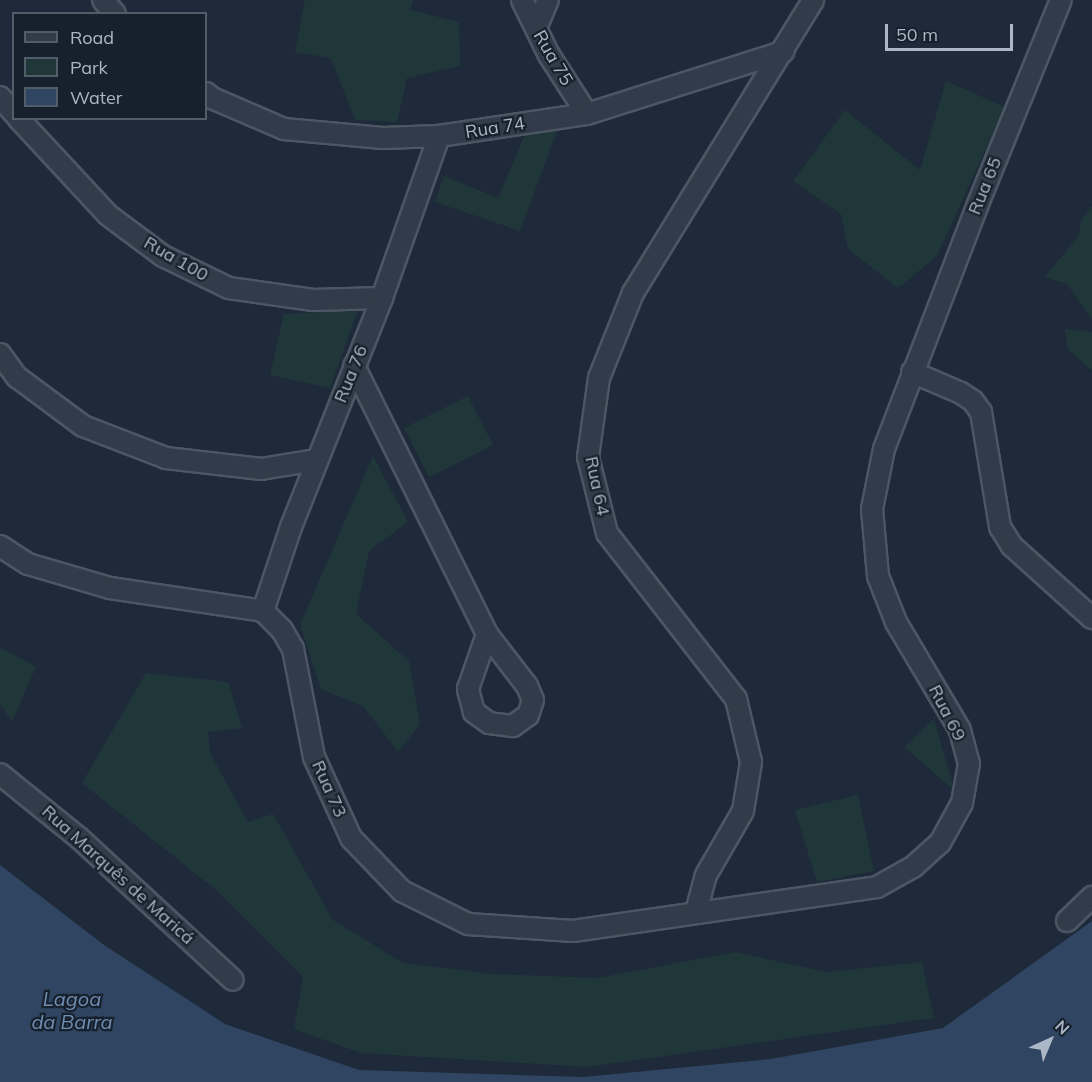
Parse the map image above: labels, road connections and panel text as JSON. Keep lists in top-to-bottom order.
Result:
{
  "streets": {
    "street": [
      "Rua 75",
      "Rua 74",
      "Rua 65",
      "Rua 100",
      "Rua 76",
      "Rua 64",
      "Rua 69",
      "Rua 73",
      "Rua Marquês de Maricá"
    ]
  },
  "crossings": [
    ["Rua 75", "Rua 74"],
    ["Rua 74", "Rua 76"],
    ["Rua 74", "Rua 64"],
    ["Rua 65", "Rua 69"],
    ["Rua 100", "Rua 76"],
    ["Rua 76", "Rua 73"],
    ["Rua 64", "Rua 69"],
    ["Rua 64", "Rua 73"],
    ["Rua 69", "Rua 73"]
  ],
  "water": ["Lagoa da Barra"],
  "legend": ["Road", "Park", "Water"],
  "scale_bar": "50 m",
  "north": "top right"
}
